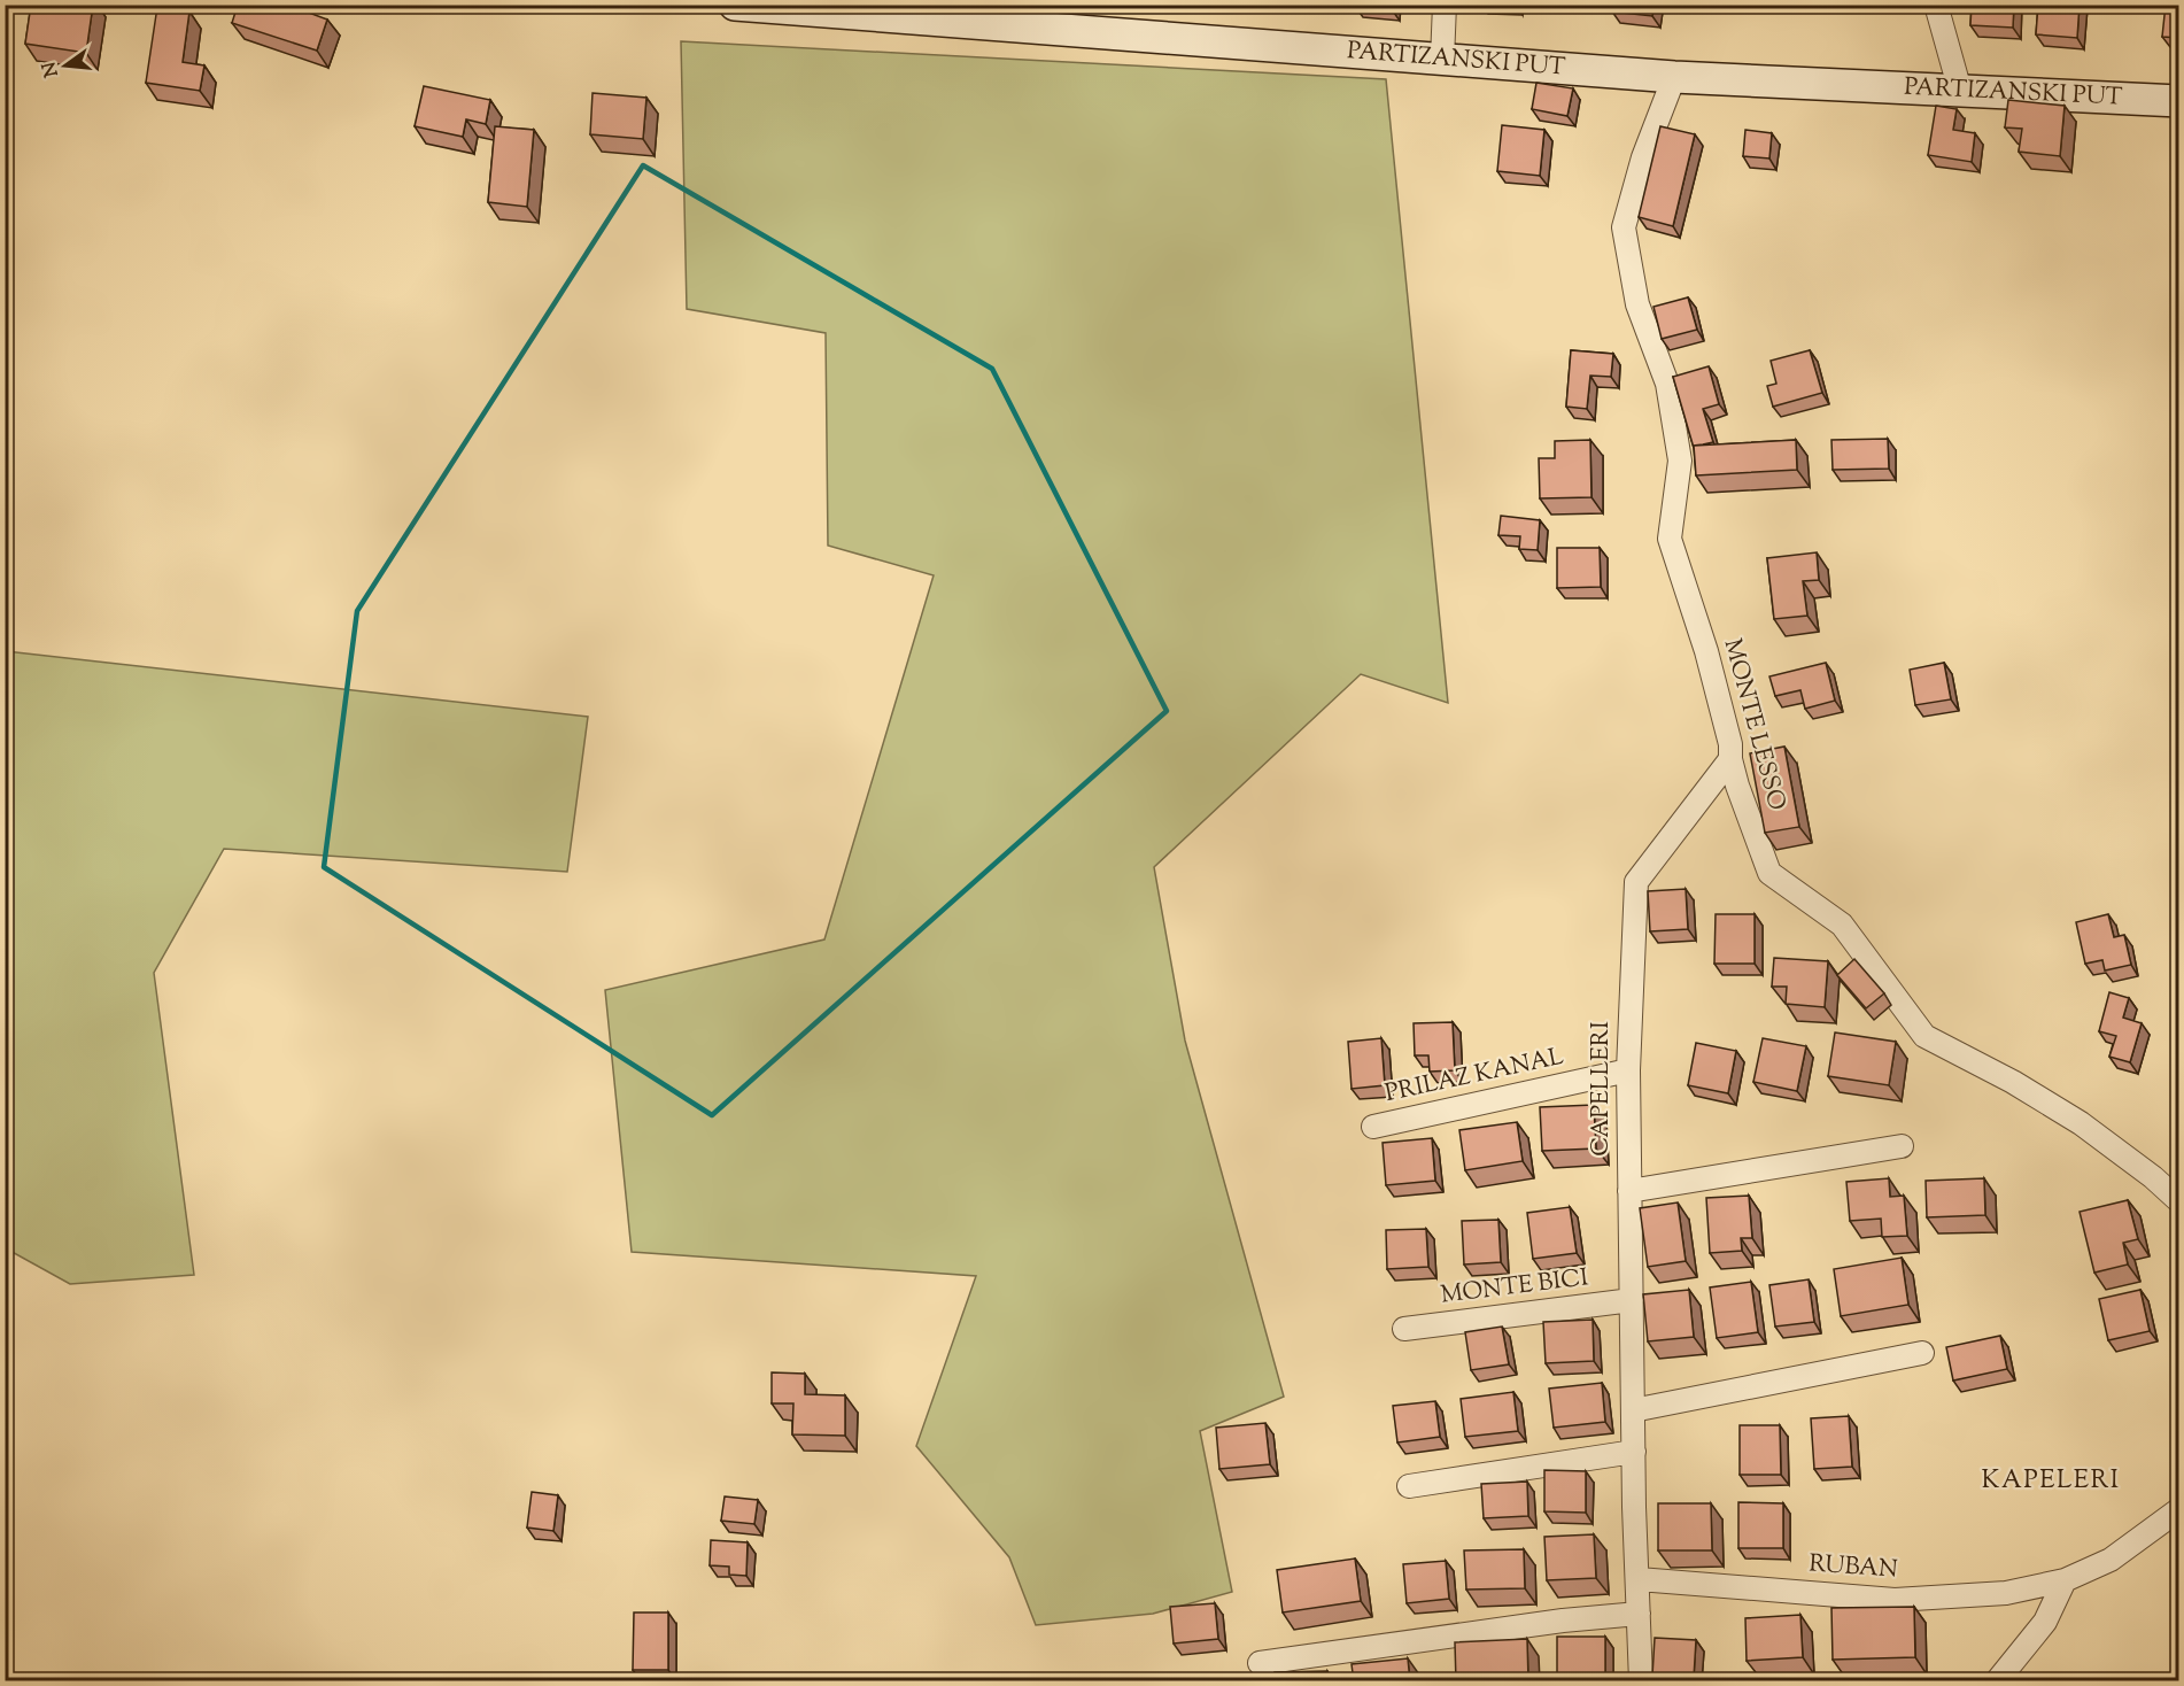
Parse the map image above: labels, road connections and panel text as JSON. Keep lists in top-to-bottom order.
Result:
{
  "streets": {
    "street": [
      "PARTIZANSKI PUT",
      "MONTE LESSO",
      "PRILAZ KANAL",
      "CAPELLERI",
      "MONTE BICI",
      "RUBAN"
    ]
  },
  "crossings": [
    ["PARTIZANSKI PUT", "MONTE LESSO"],
    ["MONTE LESSO", "CAPELLERI"],
    ["PRILAZ KANAL", "CAPELLERI"],
    ["CAPELLERI", "MONTE BICI"],
    ["CAPELLERI", "RUBAN"]
  ],
  "districts": ["KAPELERI"],
  "north": "left"
}
